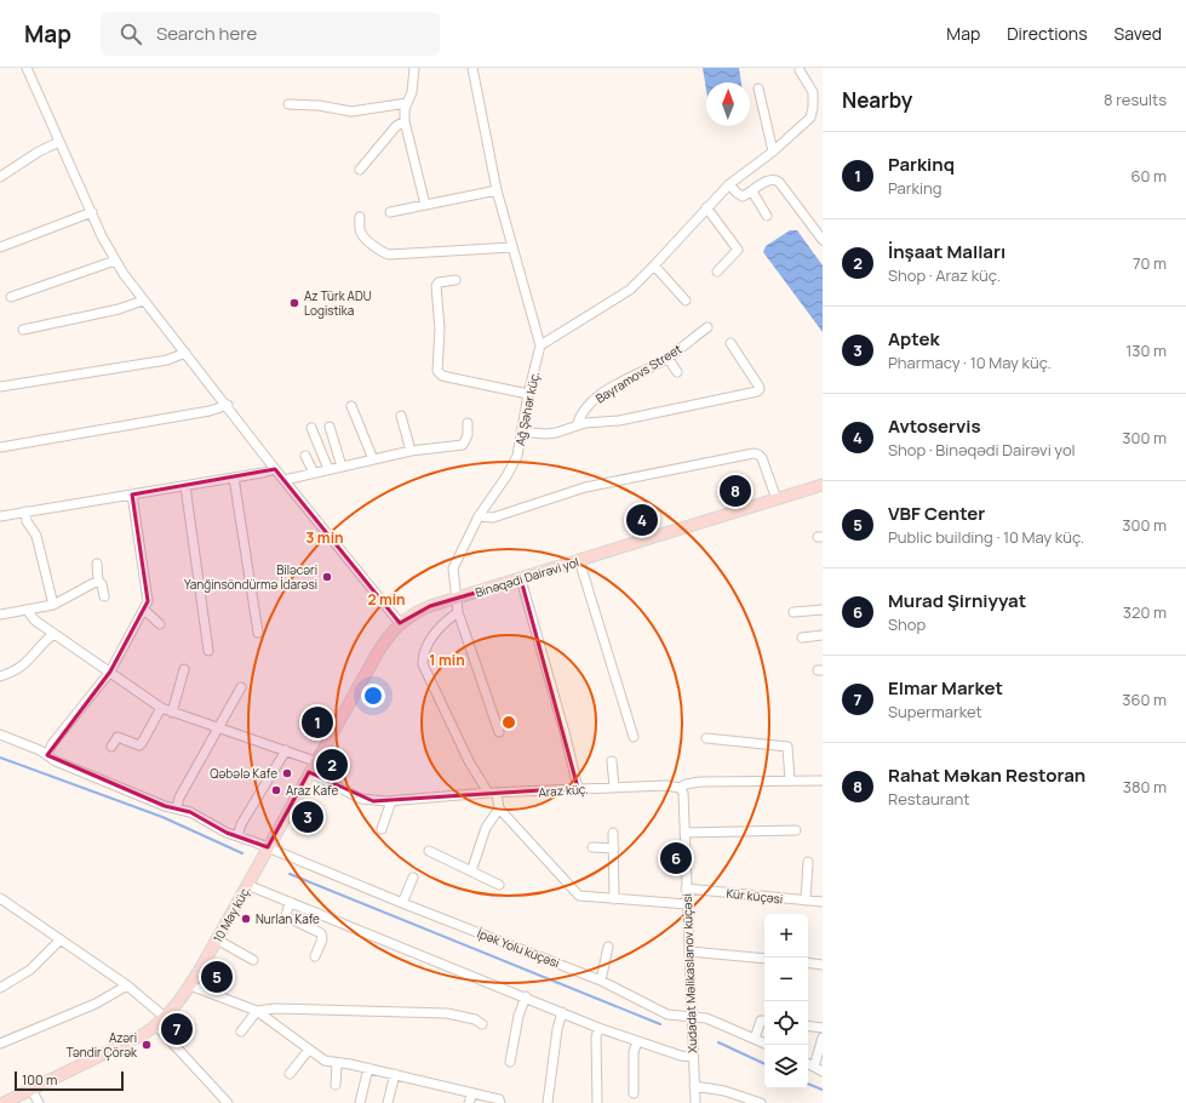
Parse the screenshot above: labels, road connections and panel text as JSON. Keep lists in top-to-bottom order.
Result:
{
  "streets": {
    "main road": ["Binəqədi Dairəvi yol", "10 May küç."],
    "street": [
      "Bayramovs Street",
      "Ağ Şəhər küç.",
      "Araz küç.",
      "Kür küçəsi",
      "İpək Yolu küçəsi",
      "Xudadat Məlikaslanov küçəsi"
    ]
  },
  "crossings": [
    ["Ağ Şəhər küç.", "Binəqədi Dairəvi yol"],
    ["Binəqədi Dairəvi yol", "Araz küç."],
    ["Binəqədi Dairəvi yol", "10 May küç."],
    ["Araz küç.", "10 May küç."],
    ["Araz küç.", "Xudadat Məlikaslanov küçəsi"],
    ["Kür küçəsi", "Xudadat Məlikaslanov küçəsi"],
    ["10 May küç.", "İpək Yolu küçəsi"],
    ["İpək Yolu küçəsi", "Xudadat Məlikaslanov küçəsi"]
  ],
  "places": [
    "Az Türk ADU Logistika",
    "Biləcəri Yanğinsöndürmə İdarəsi",
    "Qəbələ Kafe",
    "Araz Kafe",
    "Nurlan Kafe",
    "Azəri Təndir Çörək"
  ],
  "scale_bar": "100 m",
  "north": "top",
  "page": {
    "header": "Map",
    "search": "Search here",
    "nav": ["Map", "Directions", "Saved"],
    "heading": ["Nearby", "8 results"],
    "list": [
      {
        "mark": "1",
        "name": "Parkinq",
        "note": "Parking",
        "value": "60 m"
      },
      {
        "mark": "2",
        "name": "İnşaat Malları",
        "note": "Shop · Araz küç.",
        "value": "70 m"
      },
      {
        "mark": "3",
        "name": "Aptek",
        "note": "Pharmacy · 10 May küç.",
        "value": "130 m"
      },
      {
        "mark": "4",
        "name": "Avtoservis",
        "note": "Shop · Binəqədi Dairəvi yol",
        "value": "300 m"
      },
      {
        "mark": "5",
        "name": "VBF Center",
        "note": "Public building · 10 May küç.",
        "value": "300 m"
      },
      {
        "mark": "6",
        "name": "Murad Şirniyyat",
        "note": "Shop",
        "value": "320 m"
      },
      {
        "mark": "7",
        "name": "Elmar Market",
        "note": "Supermarket",
        "value": "360 m"
      },
      {
        "mark": "8",
        "name": "Rahat Məkan Restoran",
        "note": "Restaurant",
        "value": "380 m"
      }
    ],
    "pins": [
      "8",
      "4",
      "1",
      "2",
      "3",
      "6",
      "5",
      "7"
    ],
    "map_buttons": ["+", "−"],
    "scale": "100 m"
  },
  "rings": ["3 min", "2 min", "1 min"]
}
